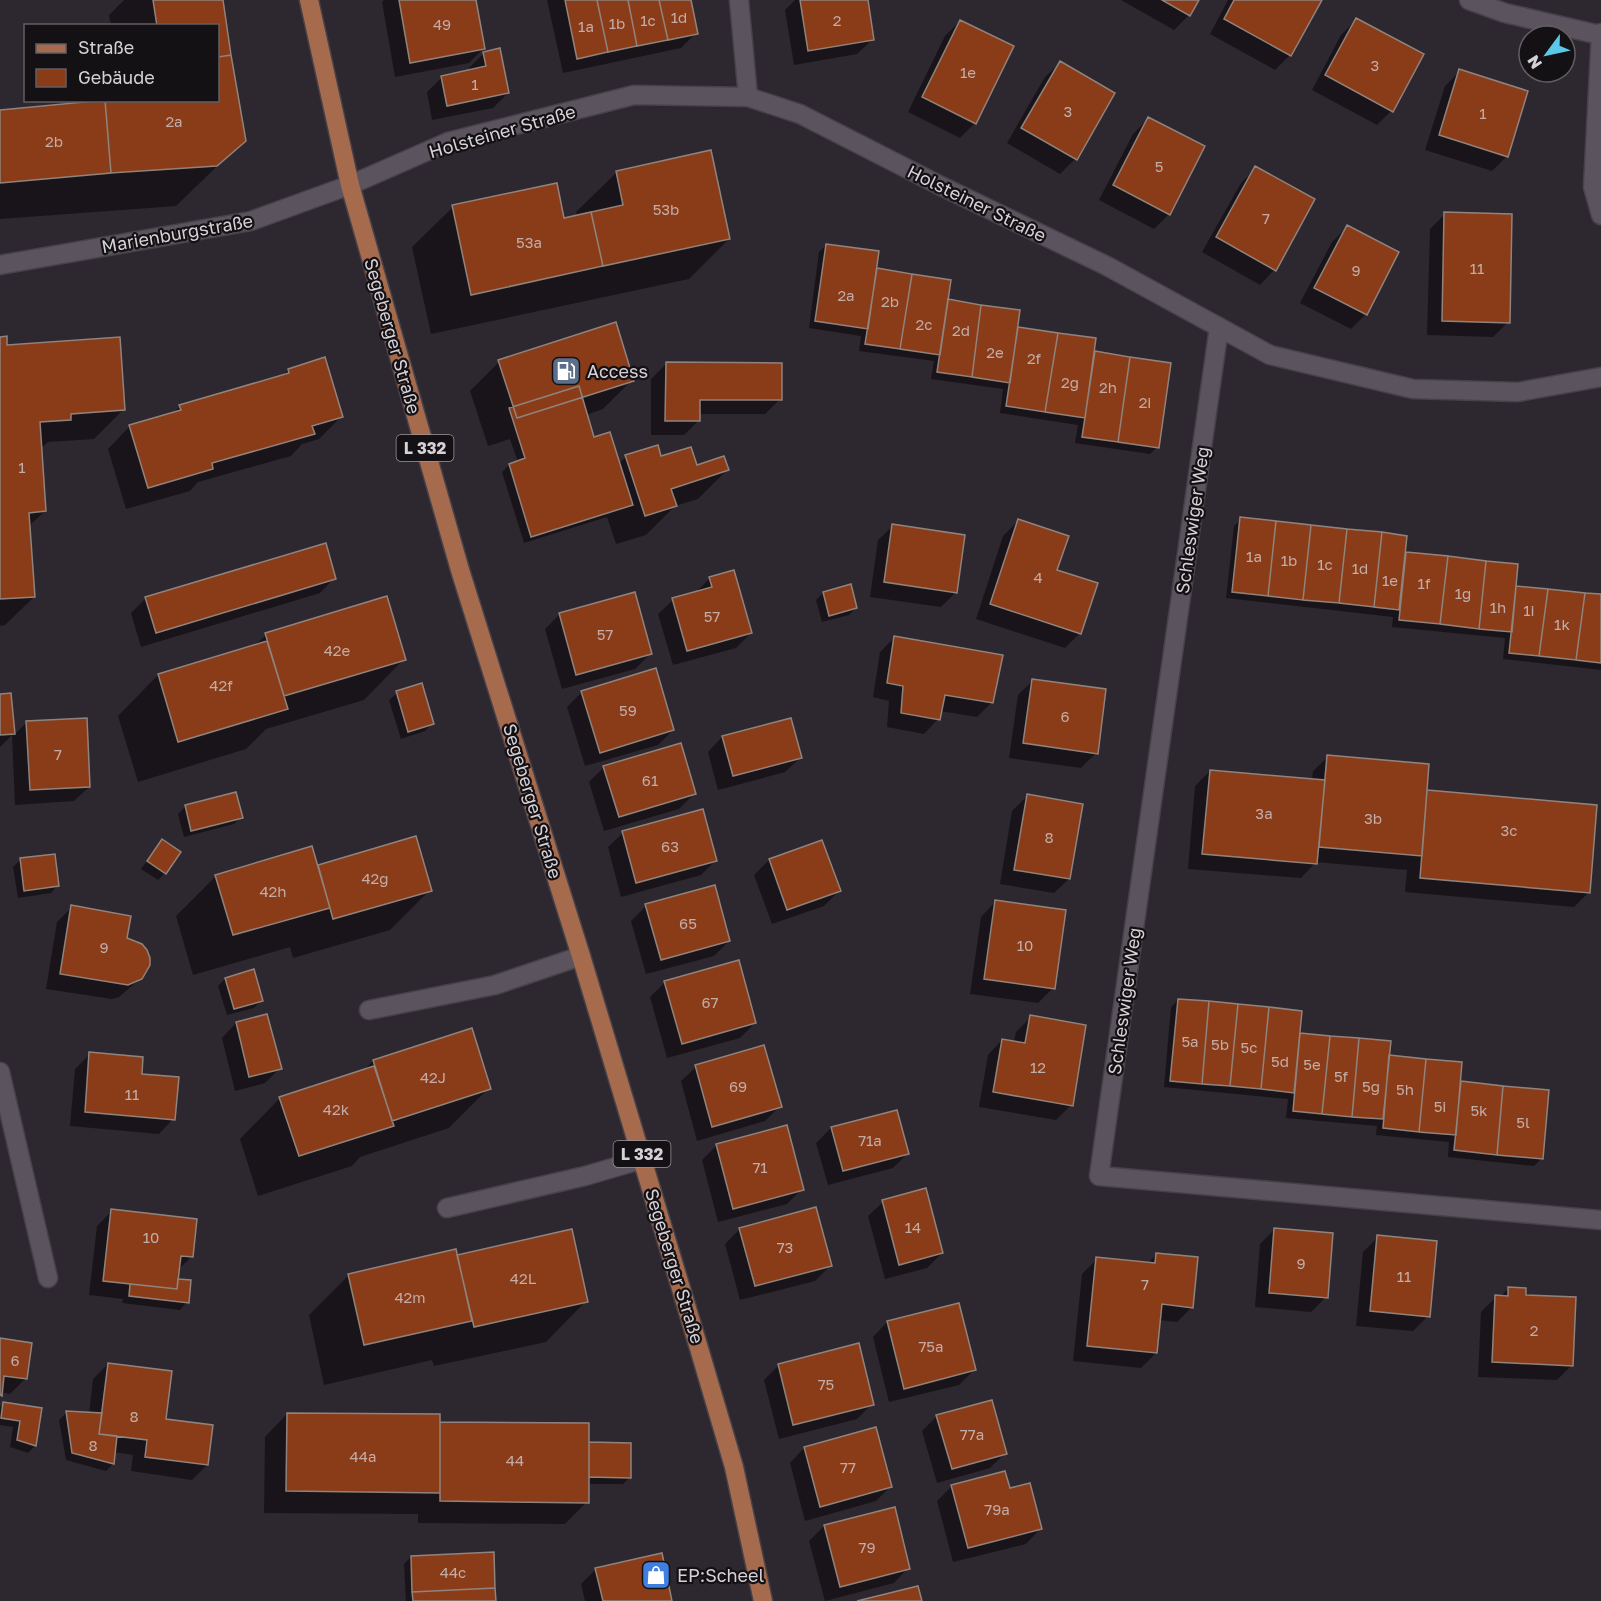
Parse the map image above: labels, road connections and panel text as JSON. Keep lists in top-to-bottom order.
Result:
{
  "streets": {
    "main road": ["Segeberger Straße", "L 332"],
    "street": ["Holsteiner Straße", "Marienburgstraße", "Schleswiger Weg"]
  },
  "crossings": [
    ["Holsteiner Straße", "Marienburgstraße"],
    ["Holsteiner Straße", "Segeberger Straße"],
    ["Holsteiner Straße", "Schleswiger Weg"],
    ["Marienburgstraße", "Segeberger Straße"]
  ],
  "places": {
    "fuel station": ["Access"],
    "shop": ["EP:Scheel"]
  },
  "house_numbers": [
    "1d",
    "1c",
    "2",
    "1b",
    "49",
    "1a",
    "3",
    "1e",
    "1",
    "3",
    "1",
    "2a",
    "2b",
    "5",
    "53b",
    "7",
    "53a",
    "11",
    "9",
    "2a",
    "2b",
    "2c",
    "2d",
    "2e",
    "2f",
    "2g",
    "2h",
    "2i",
    "1",
    "1a",
    "1b",
    "1c",
    "1d",
    "4",
    "1e",
    "1f",
    "1g",
    "1h",
    "1i",
    "57",
    "1k",
    "57",
    "42e",
    "42f",
    "59",
    "6",
    "7",
    "61",
    "3a",
    "3b",
    "3c",
    "8",
    "63",
    "42g",
    "42h",
    "65",
    "10",
    "9",
    "67",
    "5a",
    "5b",
    "5c",
    "5d",
    "5e",
    "12",
    "5f",
    "42J",
    "69",
    "5g",
    "5h",
    "11",
    "5i",
    "42k",
    "5k",
    "5l",
    "71a",
    "71",
    "14",
    "10",
    "73",
    "9",
    "11",
    "42L",
    "7",
    "42m",
    "2",
    "75a",
    "6",
    "75",
    "8",
    "77a",
    "8",
    "44a",
    "44",
    "77",
    "79a",
    "79",
    "44c"
  ],
  "legend": ["Straße", "Gebäude"],
  "north": "bottom left"
}
